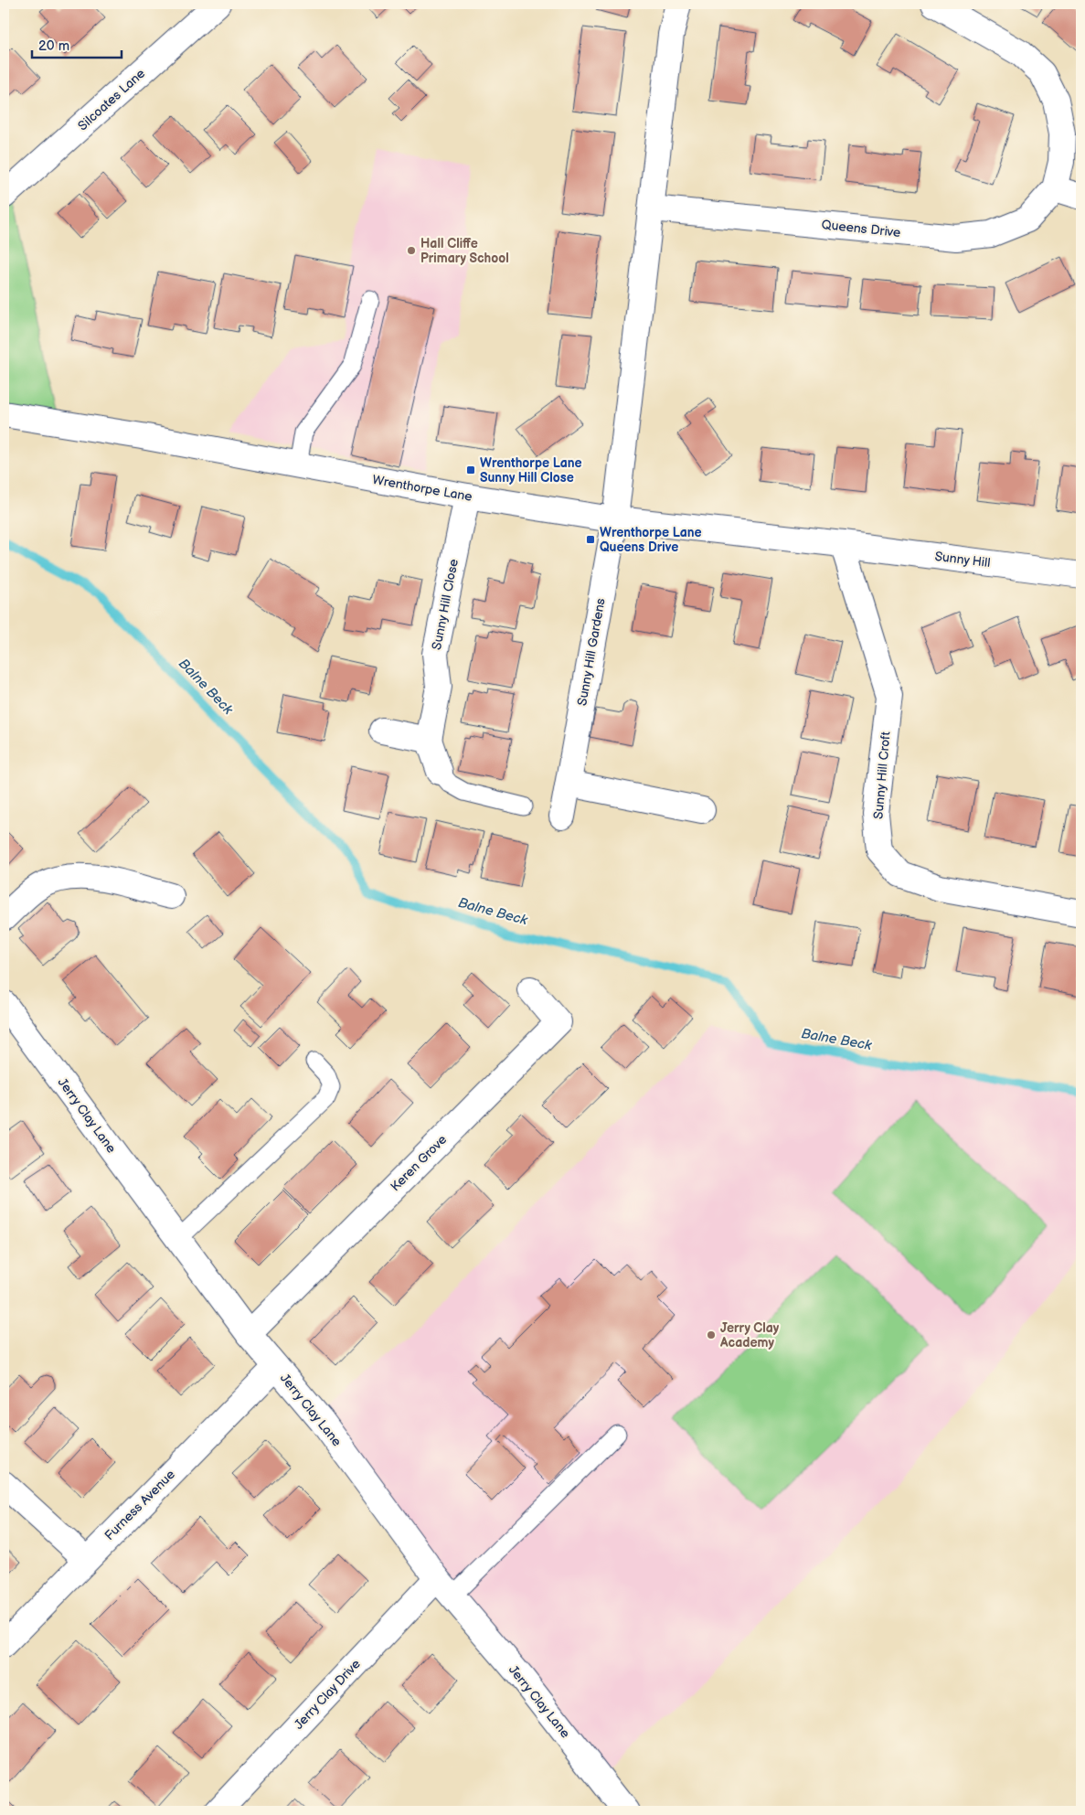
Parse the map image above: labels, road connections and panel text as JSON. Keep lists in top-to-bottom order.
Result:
{
  "streets": {
    "street": [
      "Silcoates Lane",
      "Queens Drive",
      "Wrenthorpe Lane",
      "Sunny Hill",
      "Sunny Hill Close",
      "Sunny Hill Gardens",
      "Sunny Hill Croft",
      "Jerry Clay Lane",
      "Keren Grove",
      "Furness Avenue",
      "Jerry Clay Drive"
    ]
  },
  "crossings": [
    ["Wrenthorpe Lane", "Sunny Hill"],
    ["Wrenthorpe Lane", "Sunny Hill Close"],
    ["Wrenthorpe Lane", "Sunny Hill Gardens"],
    ["Wrenthorpe Lane", "Sunny Hill Croft"],
    ["Sunny Hill", "Sunny Hill Croft"],
    ["Jerry Clay Lane", "Keren Grove"],
    ["Jerry Clay Lane", "Furness Avenue"],
    ["Jerry Clay Lane", "Jerry Clay Drive"]
  ],
  "water": ["Balne Beck"],
  "places": {
    "other": ["Hall Cliffe Primary School", "Jerry Clay Academy"],
    "transit": ["Wrenthorpe Lane Sunny Hill Close", "Wrenthorpe Lane Queens Drive"]
  },
  "scale_bar": "20 m"
}
